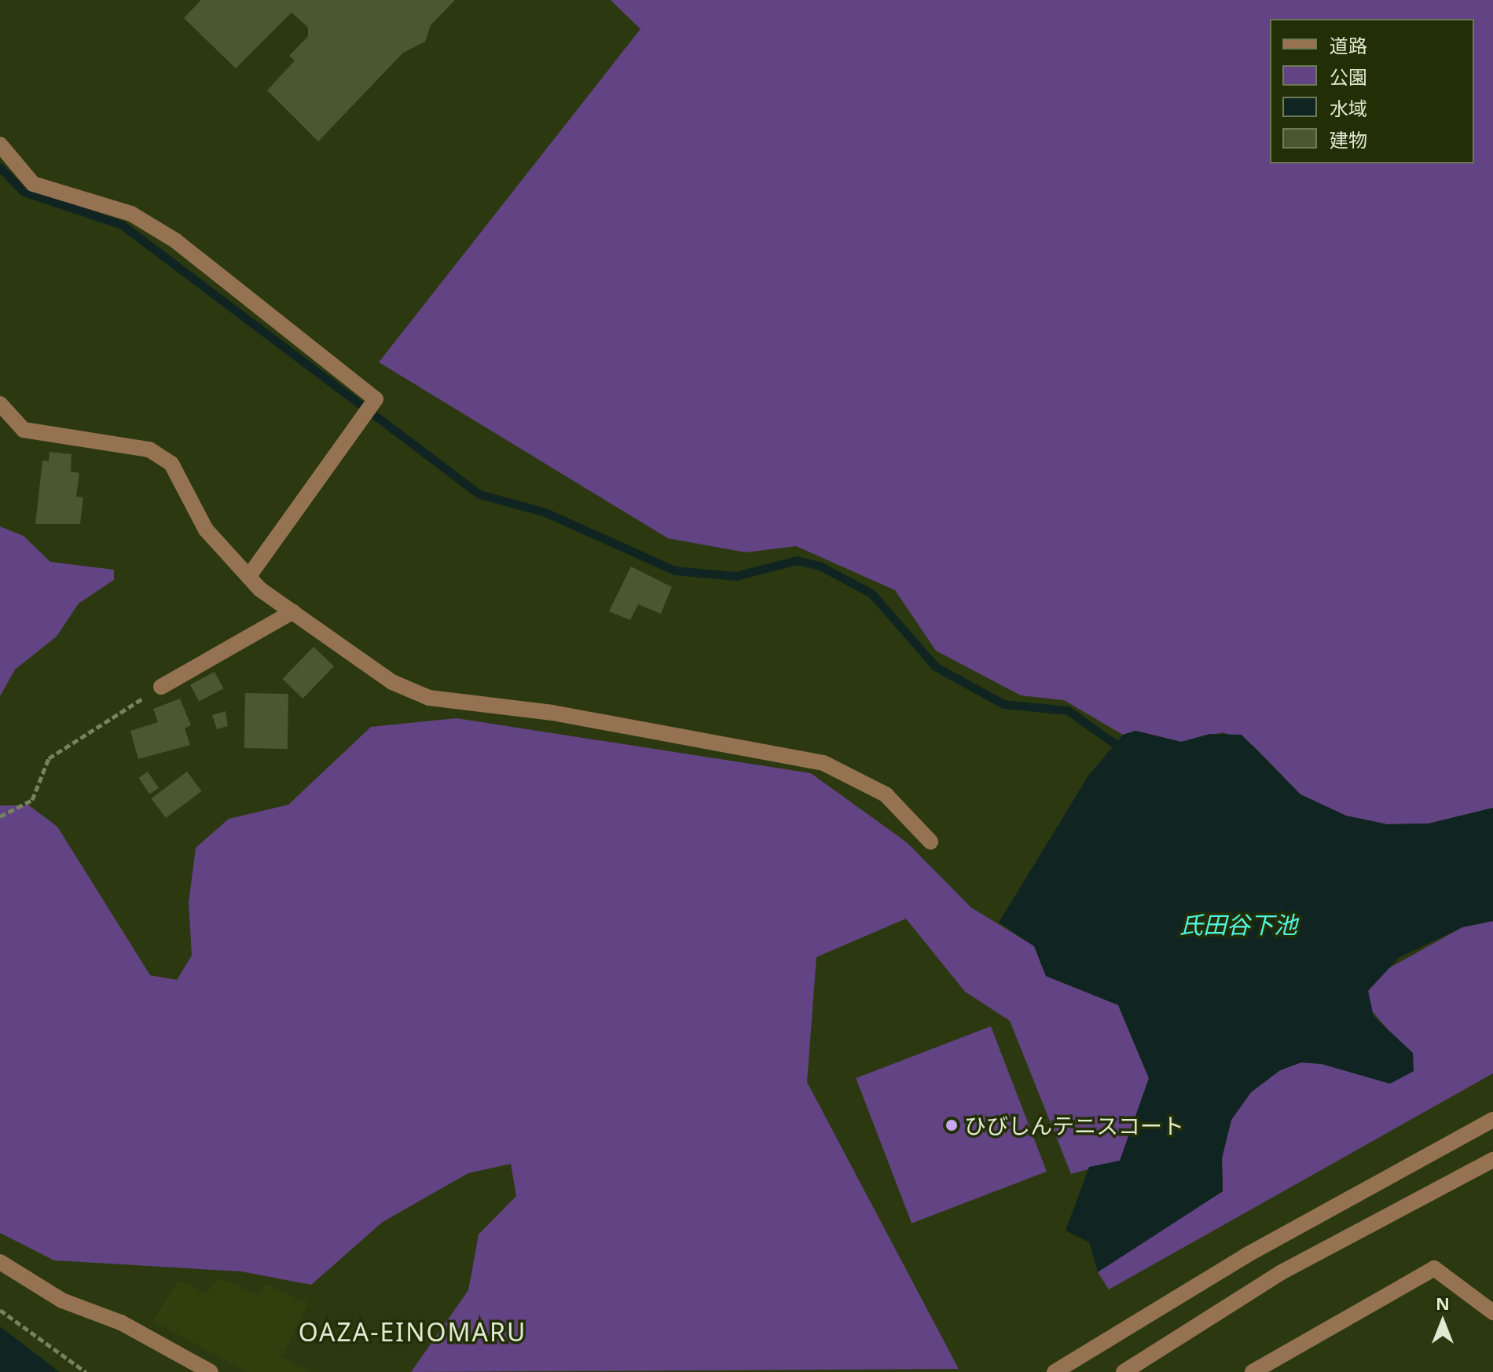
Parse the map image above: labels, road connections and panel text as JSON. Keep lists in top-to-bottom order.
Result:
{
  "districts": ["OAZA-EINOMARU"],
  "water": ["氏田谷下池"],
  "places": ["ひびしんテニスコート"],
  "legend": [
    "道路",
    "公園",
    "水域",
    "建物"
  ],
  "north": "top"
}
